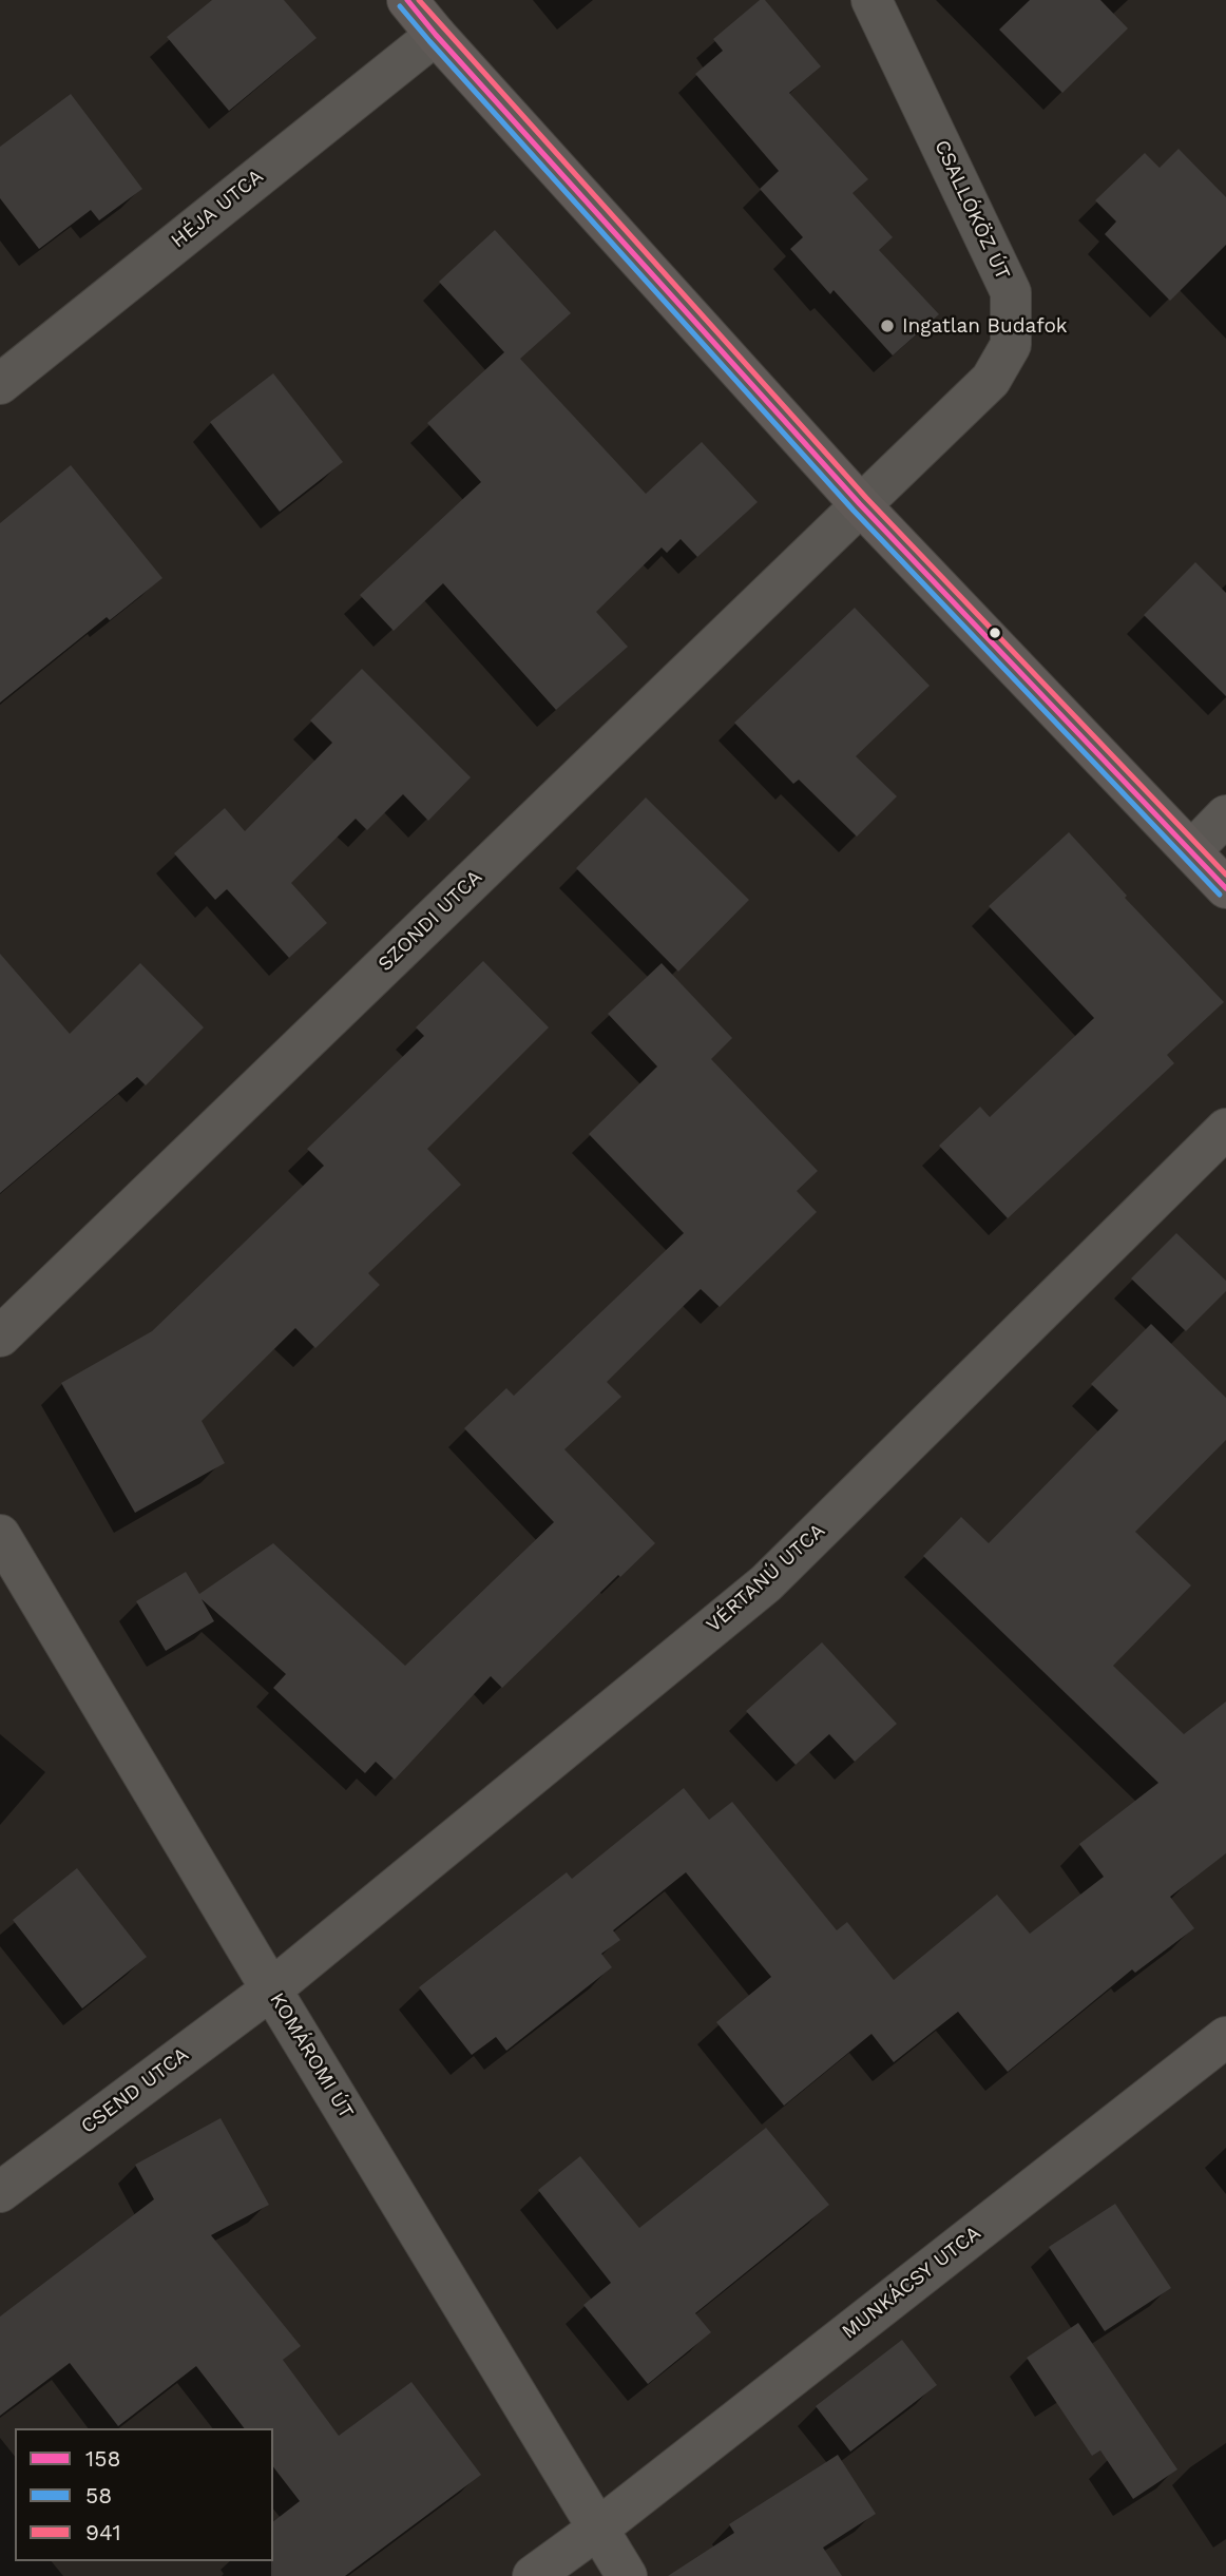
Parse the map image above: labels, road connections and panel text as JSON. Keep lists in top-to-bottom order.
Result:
{
  "streets": {
    "street": [
      "HÉJA UTCA",
      "CSALLÓKÖZ ÚT",
      "SZONDI UTCA",
      "VÉRTANÚ UTCA",
      "KOMÁROMI ÚT",
      "CSEND UTCA",
      "MUNKÁCSY UTCA"
    ]
  },
  "crossings": [
    ["CSALLÓKÖZ ÚT", "SZONDI UTCA"],
    ["VÉRTANÚ UTCA", "KOMÁROMI ÚT"],
    ["VÉRTANÚ UTCA", "CSEND UTCA"],
    ["KOMÁROMI ÚT", "CSEND UTCA"],
    ["KOMÁROMI ÚT", "MUNKÁCSY UTCA"]
  ],
  "places": ["Ingatlan Budafok"],
  "lines": ["transit line 158", "transit line 941", "transit line 58"],
  "legend": ["158", "58", "941"]
}
